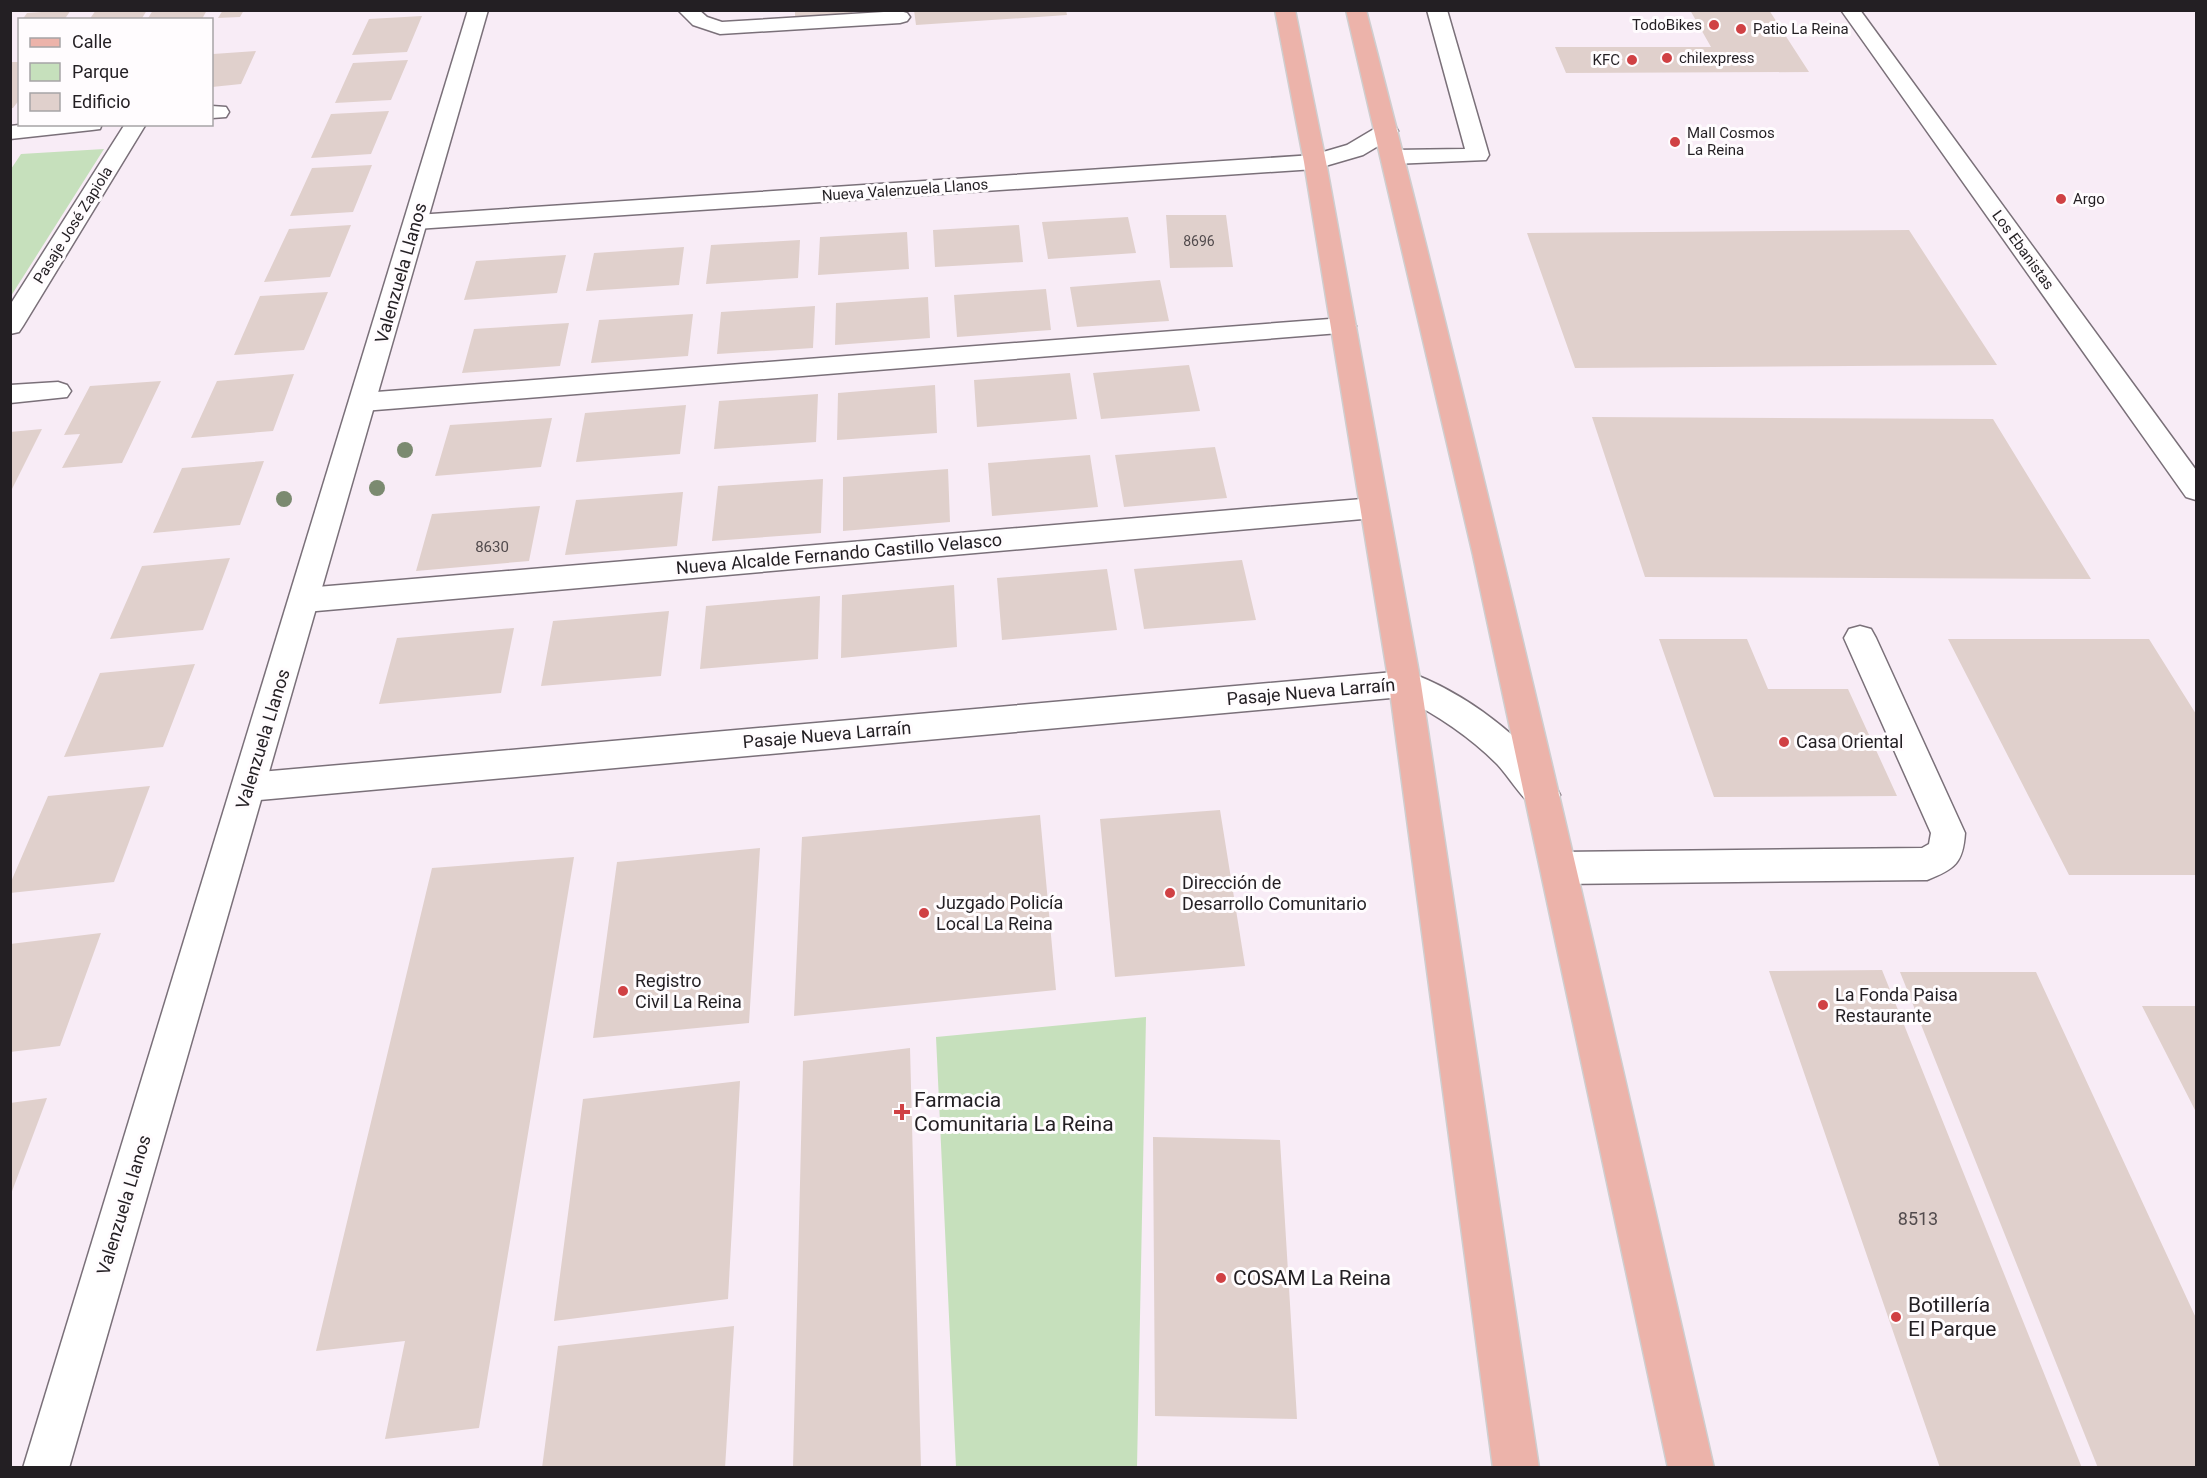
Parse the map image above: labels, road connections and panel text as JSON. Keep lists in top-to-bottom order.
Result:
{
  "streets": {
    "street": [
      "Nueva Valenzuela Llanos",
      "Pasaje José Zapiola",
      "Los Ebanistas",
      "Valenzuela Llanos",
      "Nueva Alcalde Fernando Castillo Velasco",
      "Pasaje Nueva Larraín"
    ]
  },
  "crossings": [
    ["Nueva Valenzuela Llanos", "Valenzuela Llanos"],
    ["Valenzuela Llanos", "Nueva Alcalde Fernando Castillo Velasco"],
    ["Valenzuela Llanos", "Pasaje Nueva Larraín"]
  ],
  "places": {
    "other": [
      "TodoBikes",
      "Patio La Reina",
      "chilexpress",
      "KFC",
      "Mall Cosmos La Reina",
      "Argo",
      "Casa Oriental",
      "Dirección de Desarrollo Comunitario",
      "Juzgado Policía Local La Reina",
      "Registro Civil La Reina",
      "La Fonda Paisa Restaurante",
      "COSAM La Reina",
      "Botillería El Parque"
    ],
    "health": ["Farmacia Comunitaria La Reina"]
  },
  "house_numbers": ["8696", "8630", "8513"],
  "legend": ["Calle", "Parque", "Edificio"]
}
